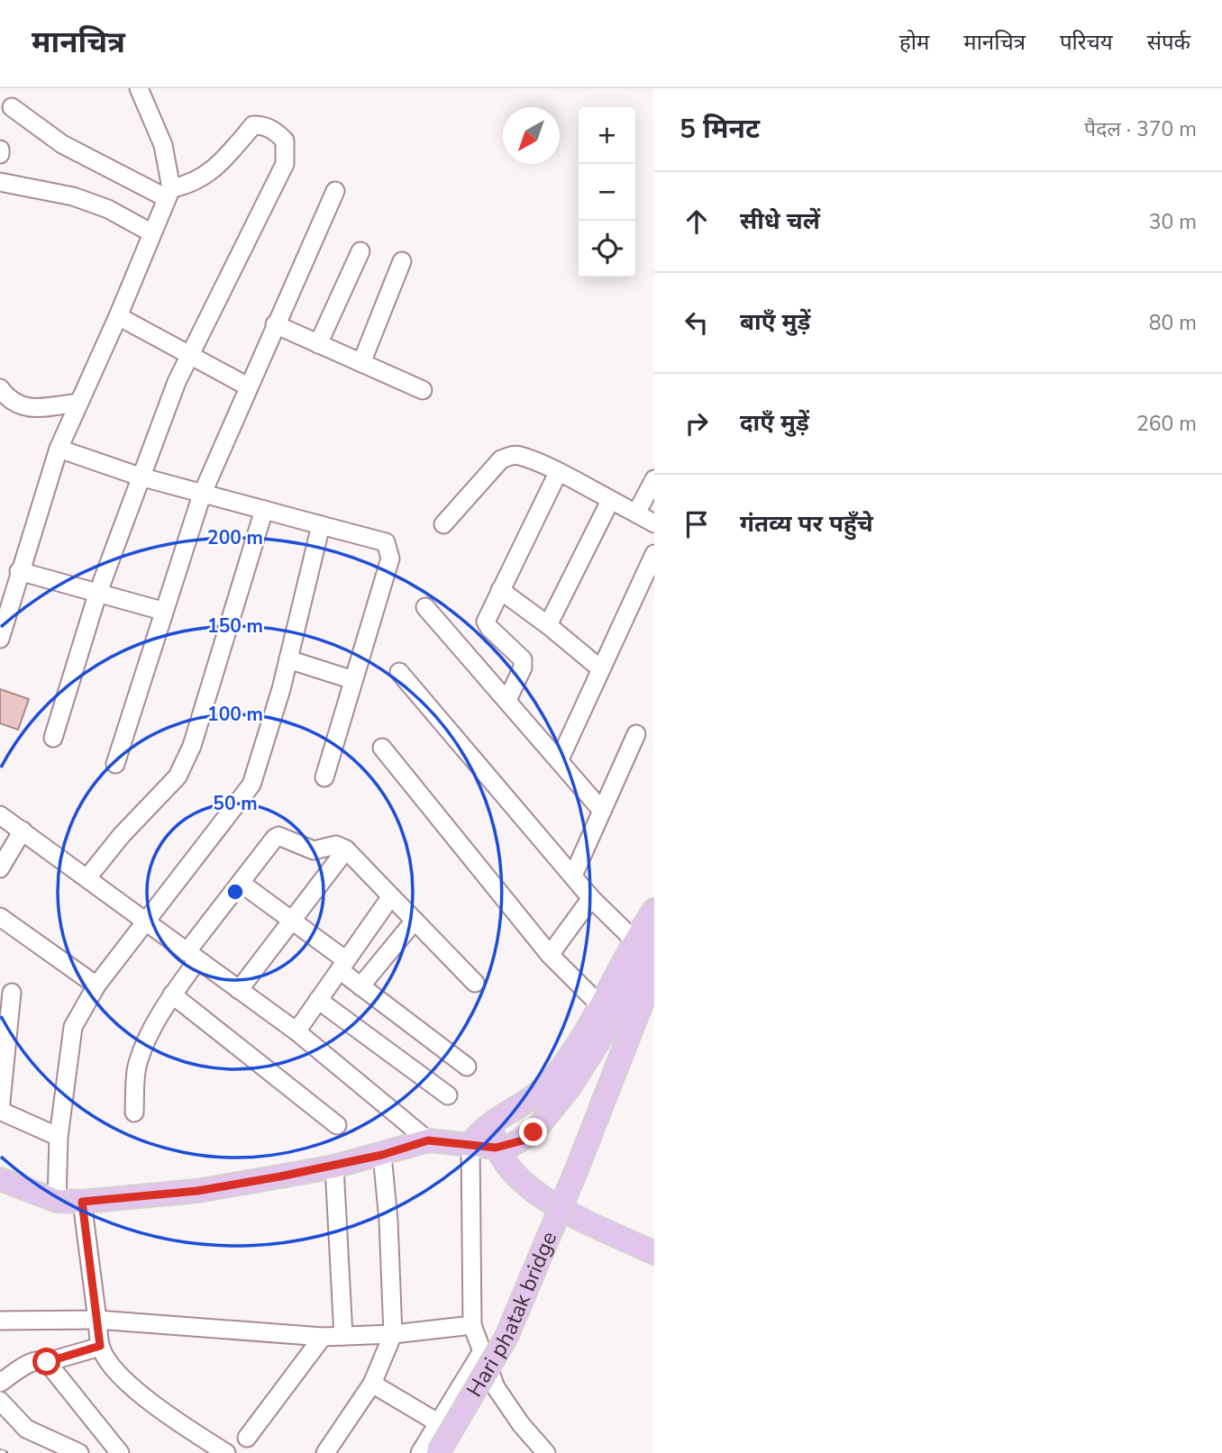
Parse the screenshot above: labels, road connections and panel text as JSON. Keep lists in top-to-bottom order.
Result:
{
  "streets": {
    "main road": ["Hari phatak bridge"]
  },
  "north": "bottom left",
  "page": {
    "header": "मानचित्र",
    "nav": [
      "होम",
      "मानचित्र",
      "परिचय",
      "संपर्क"
    ],
    "heading": ["5 मिनट", "पैदल · 370 m"],
    "map_buttons": ["+", "−"],
    "list": [
      ["सीधे चलें", "30 m"],
      ["बाएँ मुड़ें", "80 m"],
      ["दाएँ मुड़ें", "260 m"],
      "गंतव्य पर पहुँचे"
    ]
  },
  "rings": [
    "200 m",
    "150 m",
    "100 m",
    "50 m"
  ]
}
